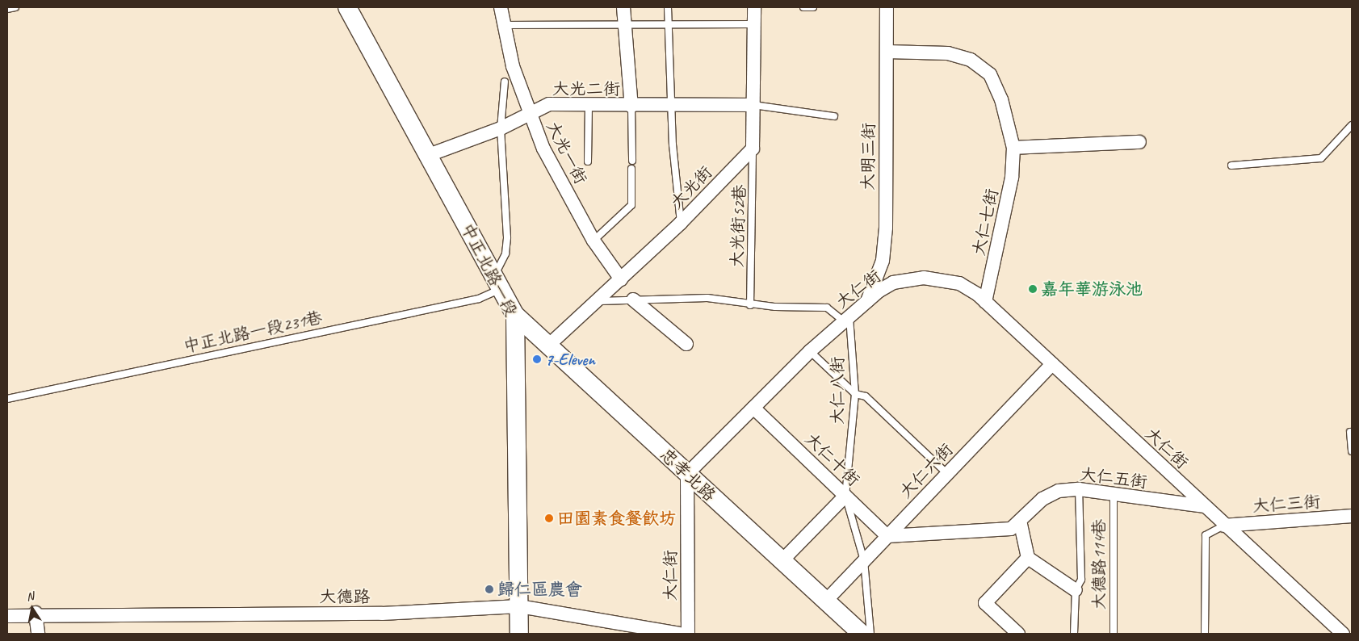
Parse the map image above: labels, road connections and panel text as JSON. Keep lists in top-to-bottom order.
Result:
{
  "streets": {
    "main road": ["中正北路一段", "忠孝北路"],
    "street": [
      "大光二街",
      "大光一街",
      "大明三街",
      "大光街",
      "大仁七街",
      "大仁街",
      "大仁十街",
      "大仁六街",
      "大仁五街",
      "大仁三街",
      "大德路"
    ],
    "lane": [
      "大光街52巷",
      "中正北路一段231巷",
      "大仁八街",
      "大德路114巷"
    ]
  },
  "crossings": [
    ["大光二街", "大光一街"],
    ["大光二街", "中正北路一段"],
    ["大光一街", "大光街"],
    ["大明三街", "大仁七街"],
    ["大明三街", "大仁街"],
    ["大光街", "大光街52巷"],
    ["大光街", "忠孝北路"],
    ["大仁七街", "大仁街"],
    ["中正北路一段", "中正北路一段231巷"],
    ["中正北路一段", "忠孝北路"],
    ["中正北路一段", "大德路"],
    ["大仁街", "大仁八街"],
    ["大仁街", "大仁十街"],
    ["大仁街", "大仁六街"],
    ["大仁街", "忠孝北路"],
    ["大仁街", "大仁五街"],
    ["大仁街", "大仁三街"],
    ["大仁八街", "大仁十街"],
    ["大仁八街", "大仁六街"],
    ["大仁十街", "大仁六街"],
    ["大仁十街", "大仁五街"],
    ["大仁六街", "忠孝北路"],
    ["大仁六街", "大仁五街"],
    ["大仁五街", "大德路114巷"]
  ],
  "places": [
    "嘉年華游泳池",
    "7-Eleven",
    "田園素食餐飲坊",
    "歸仁區農會"
  ],
  "north": "top"
}
